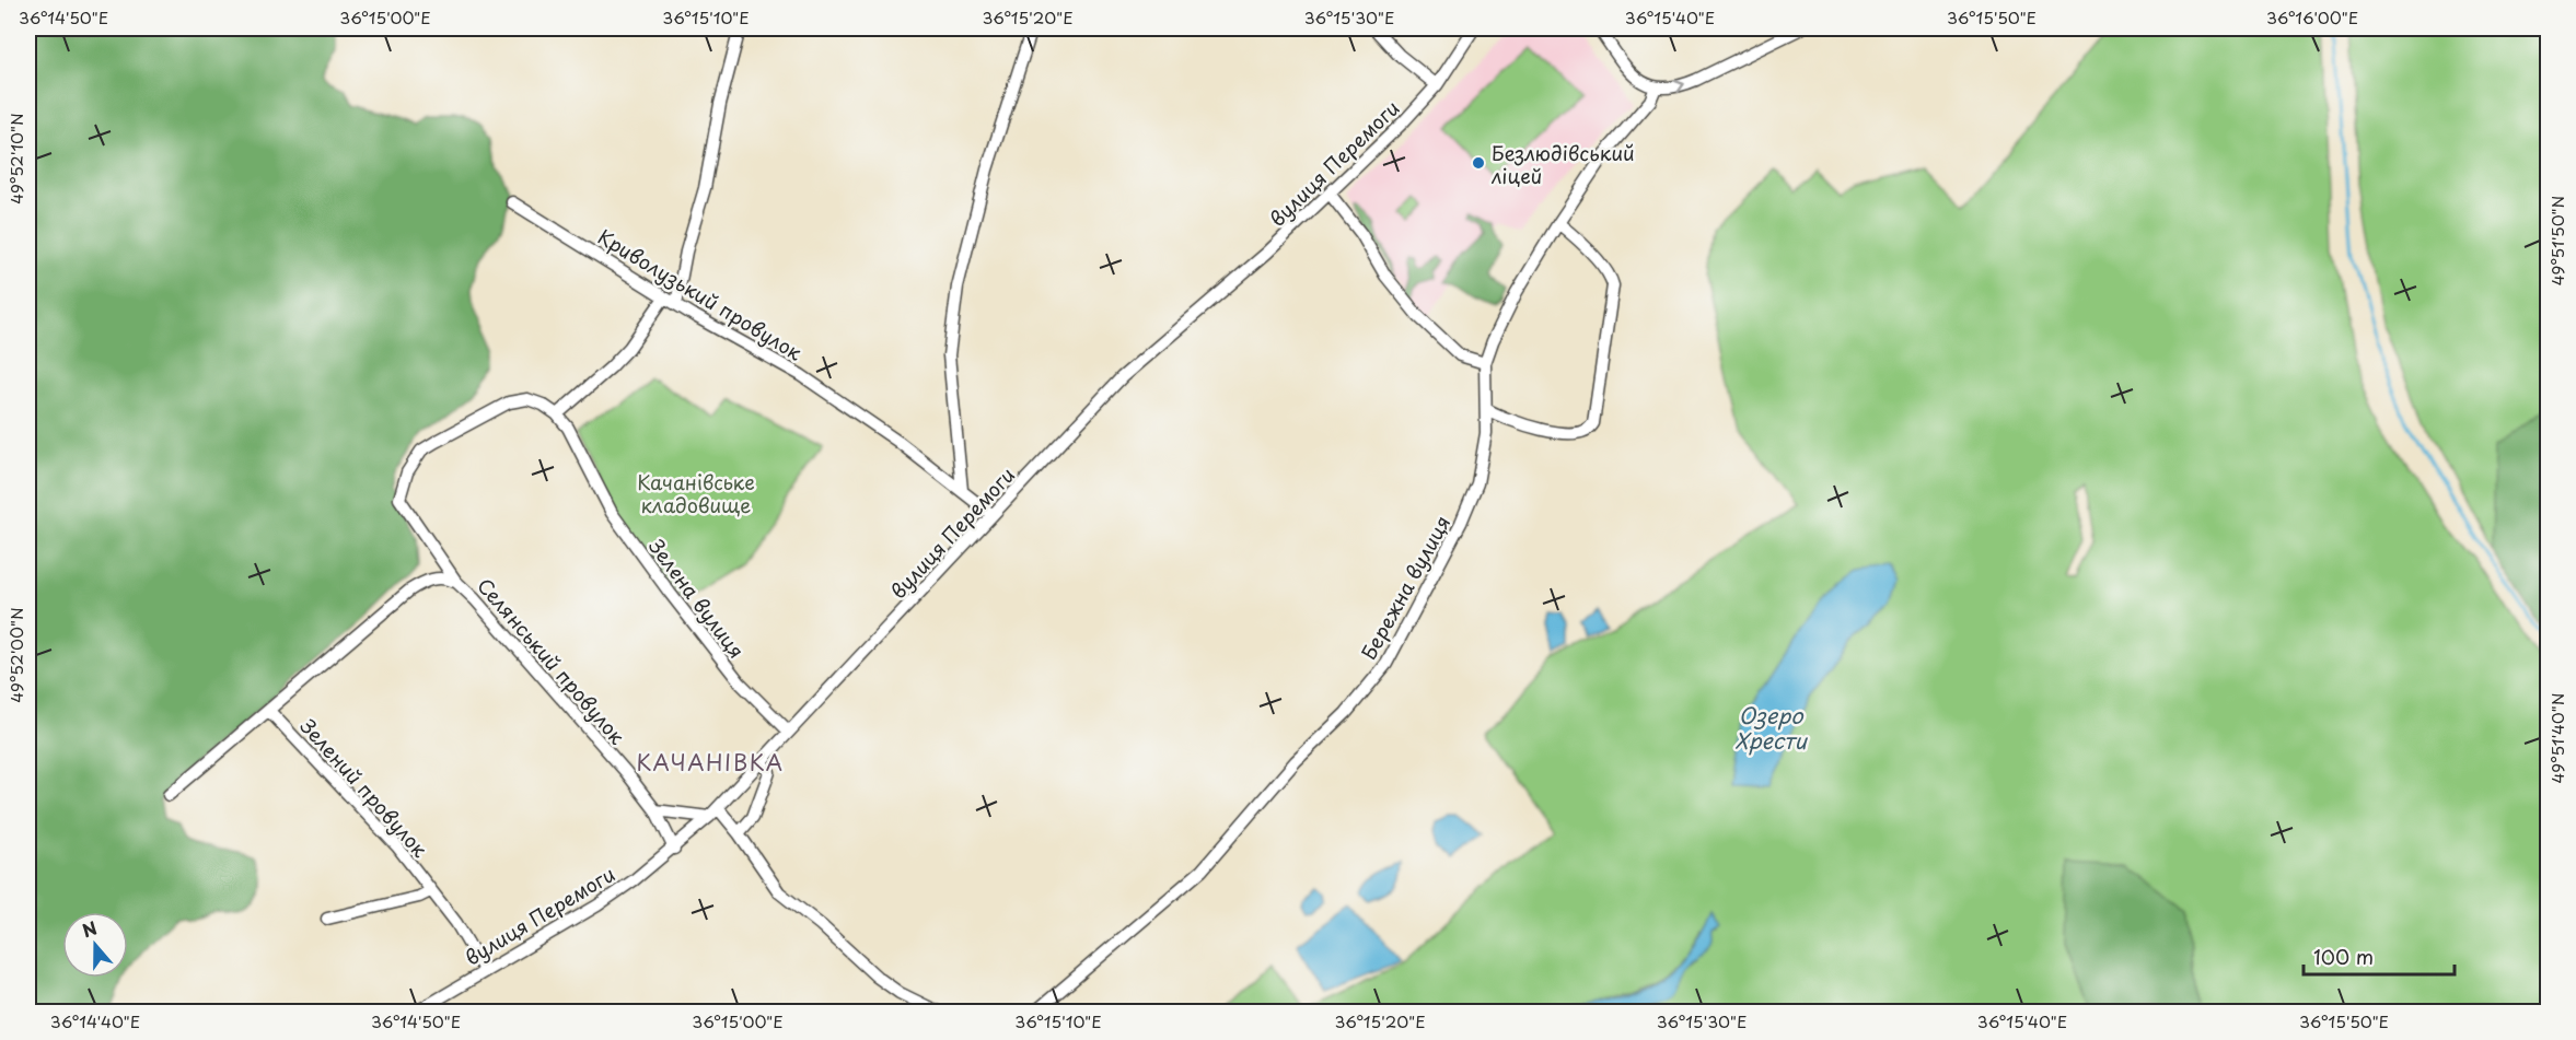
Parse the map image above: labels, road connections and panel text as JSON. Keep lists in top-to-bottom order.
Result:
{
  "streets": {
    "street": [
      "вулиця Перемоги",
      "Криволузький провулок",
      "Бережна вулиця",
      "Зелена вулиця",
      "Селянський провулок",
      "Зелений провулок"
    ]
  },
  "crossings": [
    ["вулиця Перемоги", "Криволузький провулок"],
    ["вулиця Перемоги", "Зелена вулиця"],
    ["вулиця Перемоги", "Селянський провулок"],
    ["вулиця Перемоги", "Зелений провулок"],
    ["Зелена вулиця", "Селянський провулок"]
  ],
  "districts": ["КАЧАНІВКА"],
  "water": ["Озеро Хрести"],
  "parks": ["Качанівське кладовище"],
  "places": ["Безлюдівський ліцей"],
  "scale_bar": "100 m",
  "north": "top",
  "coordinates": [
    "36°14'50\"E",
    "36°15'00\"E",
    "36°15'10\"E",
    "36°15'20\"E",
    "36°15'30\"E",
    "36°15'40\"E",
    "36°15'50\"E",
    "36°16'00\"E",
    "49°52'10\"N",
    "49°51'50\"N",
    "49°52'00\"N",
    "49°51'40\"N",
    "36°14'40\"E"
  ]
}
